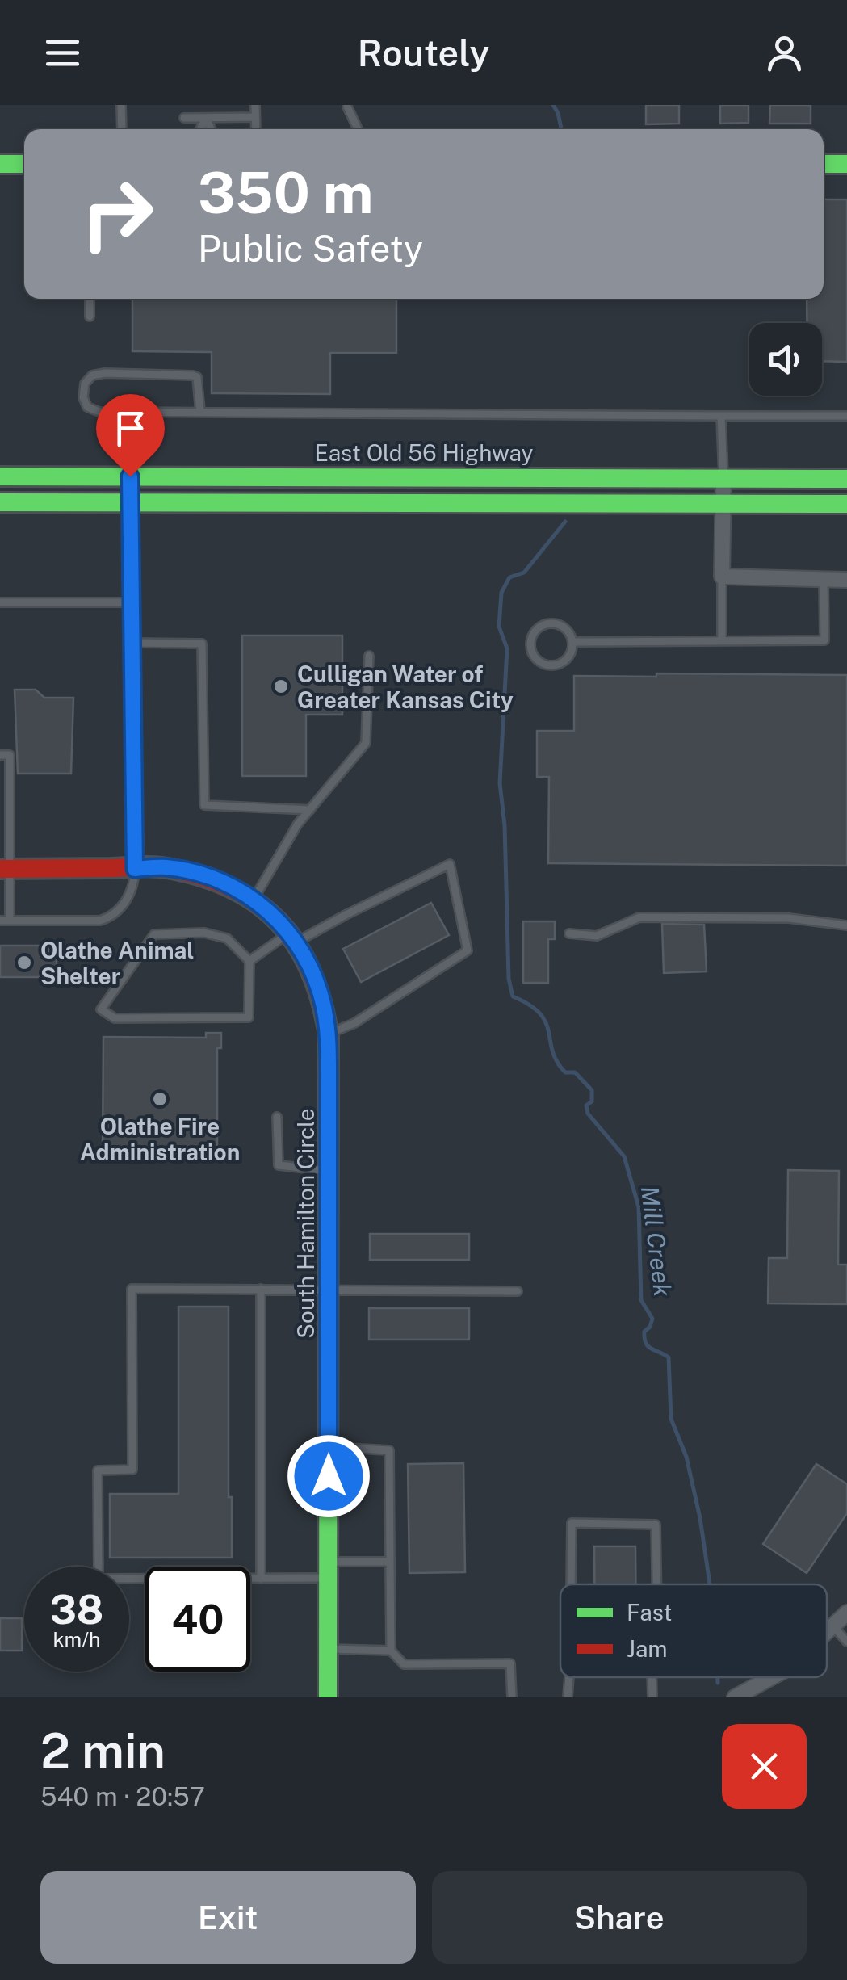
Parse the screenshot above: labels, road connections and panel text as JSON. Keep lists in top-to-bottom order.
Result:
{
  "streets": {
    "main road": ["East Old 56 Highway", "South Hamilton Circle"]
  },
  "water": ["Mill Creek"],
  "places": ["Culligan Water of Greater Kansas City", "Olathe Animal Shelter", "Olathe Fire Administration"],
  "legend": ["Fast", "Jam"],
  "page": {
    "header": "Routely",
    "turn": ["350 m", "Public Safety"],
    "speed": "38 km/h",
    "limit": "40",
    "heading": ["2 min", "540 m · 20:57"],
    "buttons": ["Exit", "Share"]
  }
}
